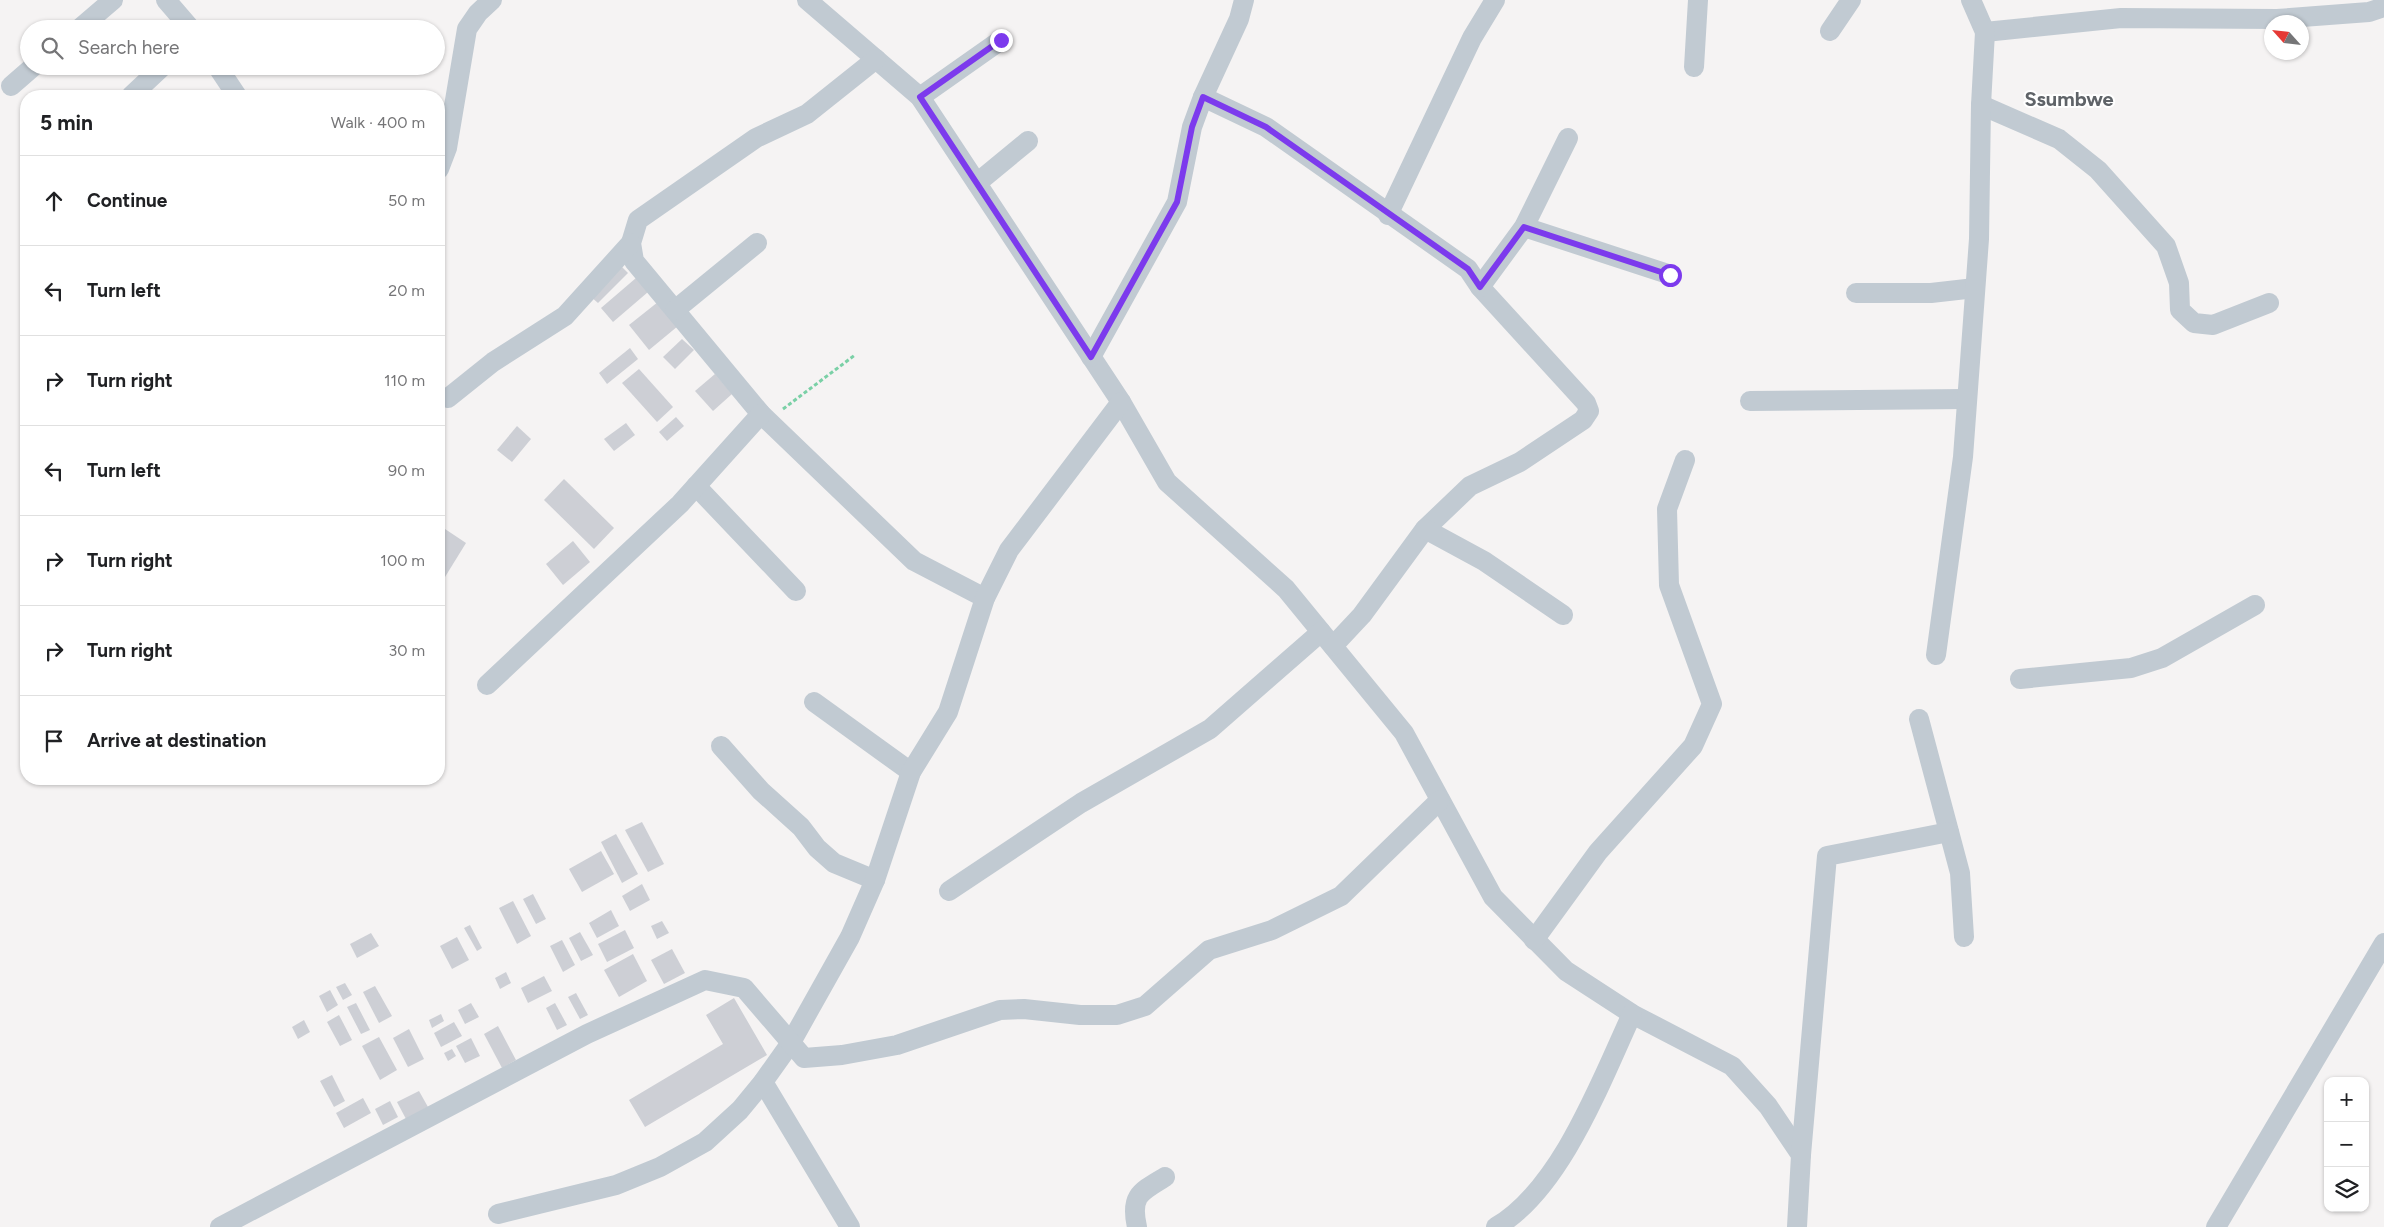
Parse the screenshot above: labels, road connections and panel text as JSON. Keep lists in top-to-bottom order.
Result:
{
  "districts": ["Ssumbwe"],
  "north": "top left",
  "page": {
    "search": "Search here",
    "heading": ["5 min", "Walk · 400 m"],
    "list": [
      ["Continue", "50 m"],
      ["Turn left", "20 m"],
      ["Turn right", "110 m"],
      ["Turn left", "90 m"],
      ["Turn right", "100 m"],
      ["Turn right", "30 m"],
      "Arrive at destination"
    ],
    "map_buttons": ["+", "−"]
  }
}
